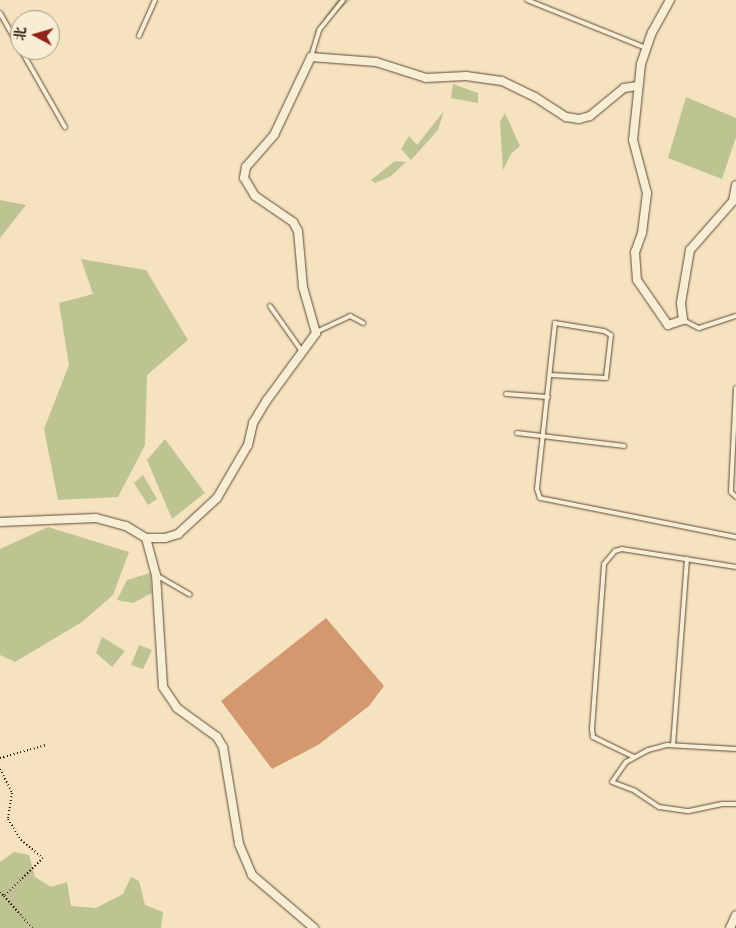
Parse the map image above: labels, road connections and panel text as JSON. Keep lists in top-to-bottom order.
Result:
{
  "north": "left"
}
